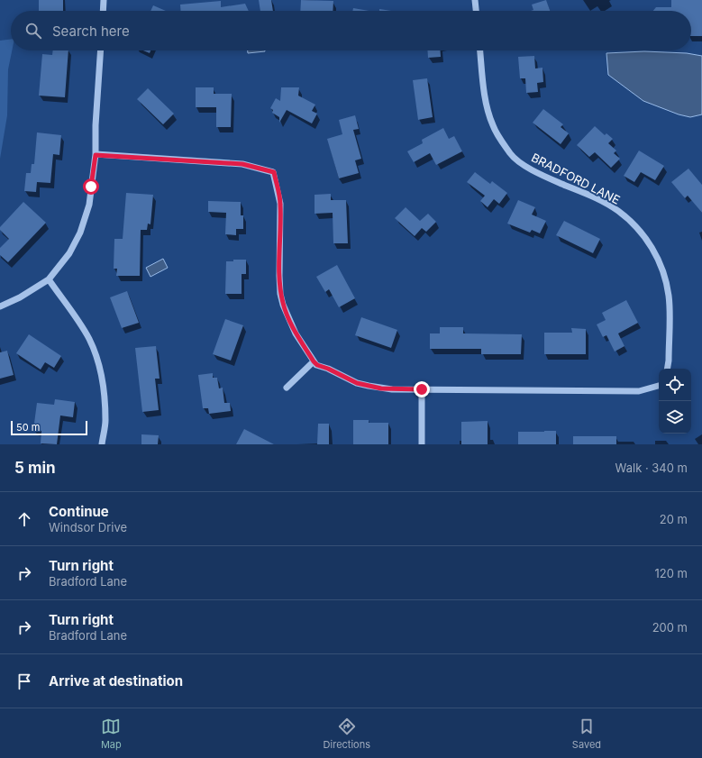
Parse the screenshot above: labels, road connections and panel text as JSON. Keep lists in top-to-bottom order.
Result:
{
  "streets": {
    "street": ["BRADFORD LANE"]
  },
  "scale_bar": "50 m",
  "page": {
    "search": "Search here",
    "scale": "50 m",
    "heading": ["5 min", "Walk · 340 m"],
    "list": [
      ["Continue", "Windsor Drive", "20 m"],
      ["Turn right", "Bradford Lane", "120 m"],
      ["Turn right", "Bradford Lane", "200 m"],
      "Arrive at destination"
    ],
    "nav": ["Map", "Directions", "Saved"]
  }
}
